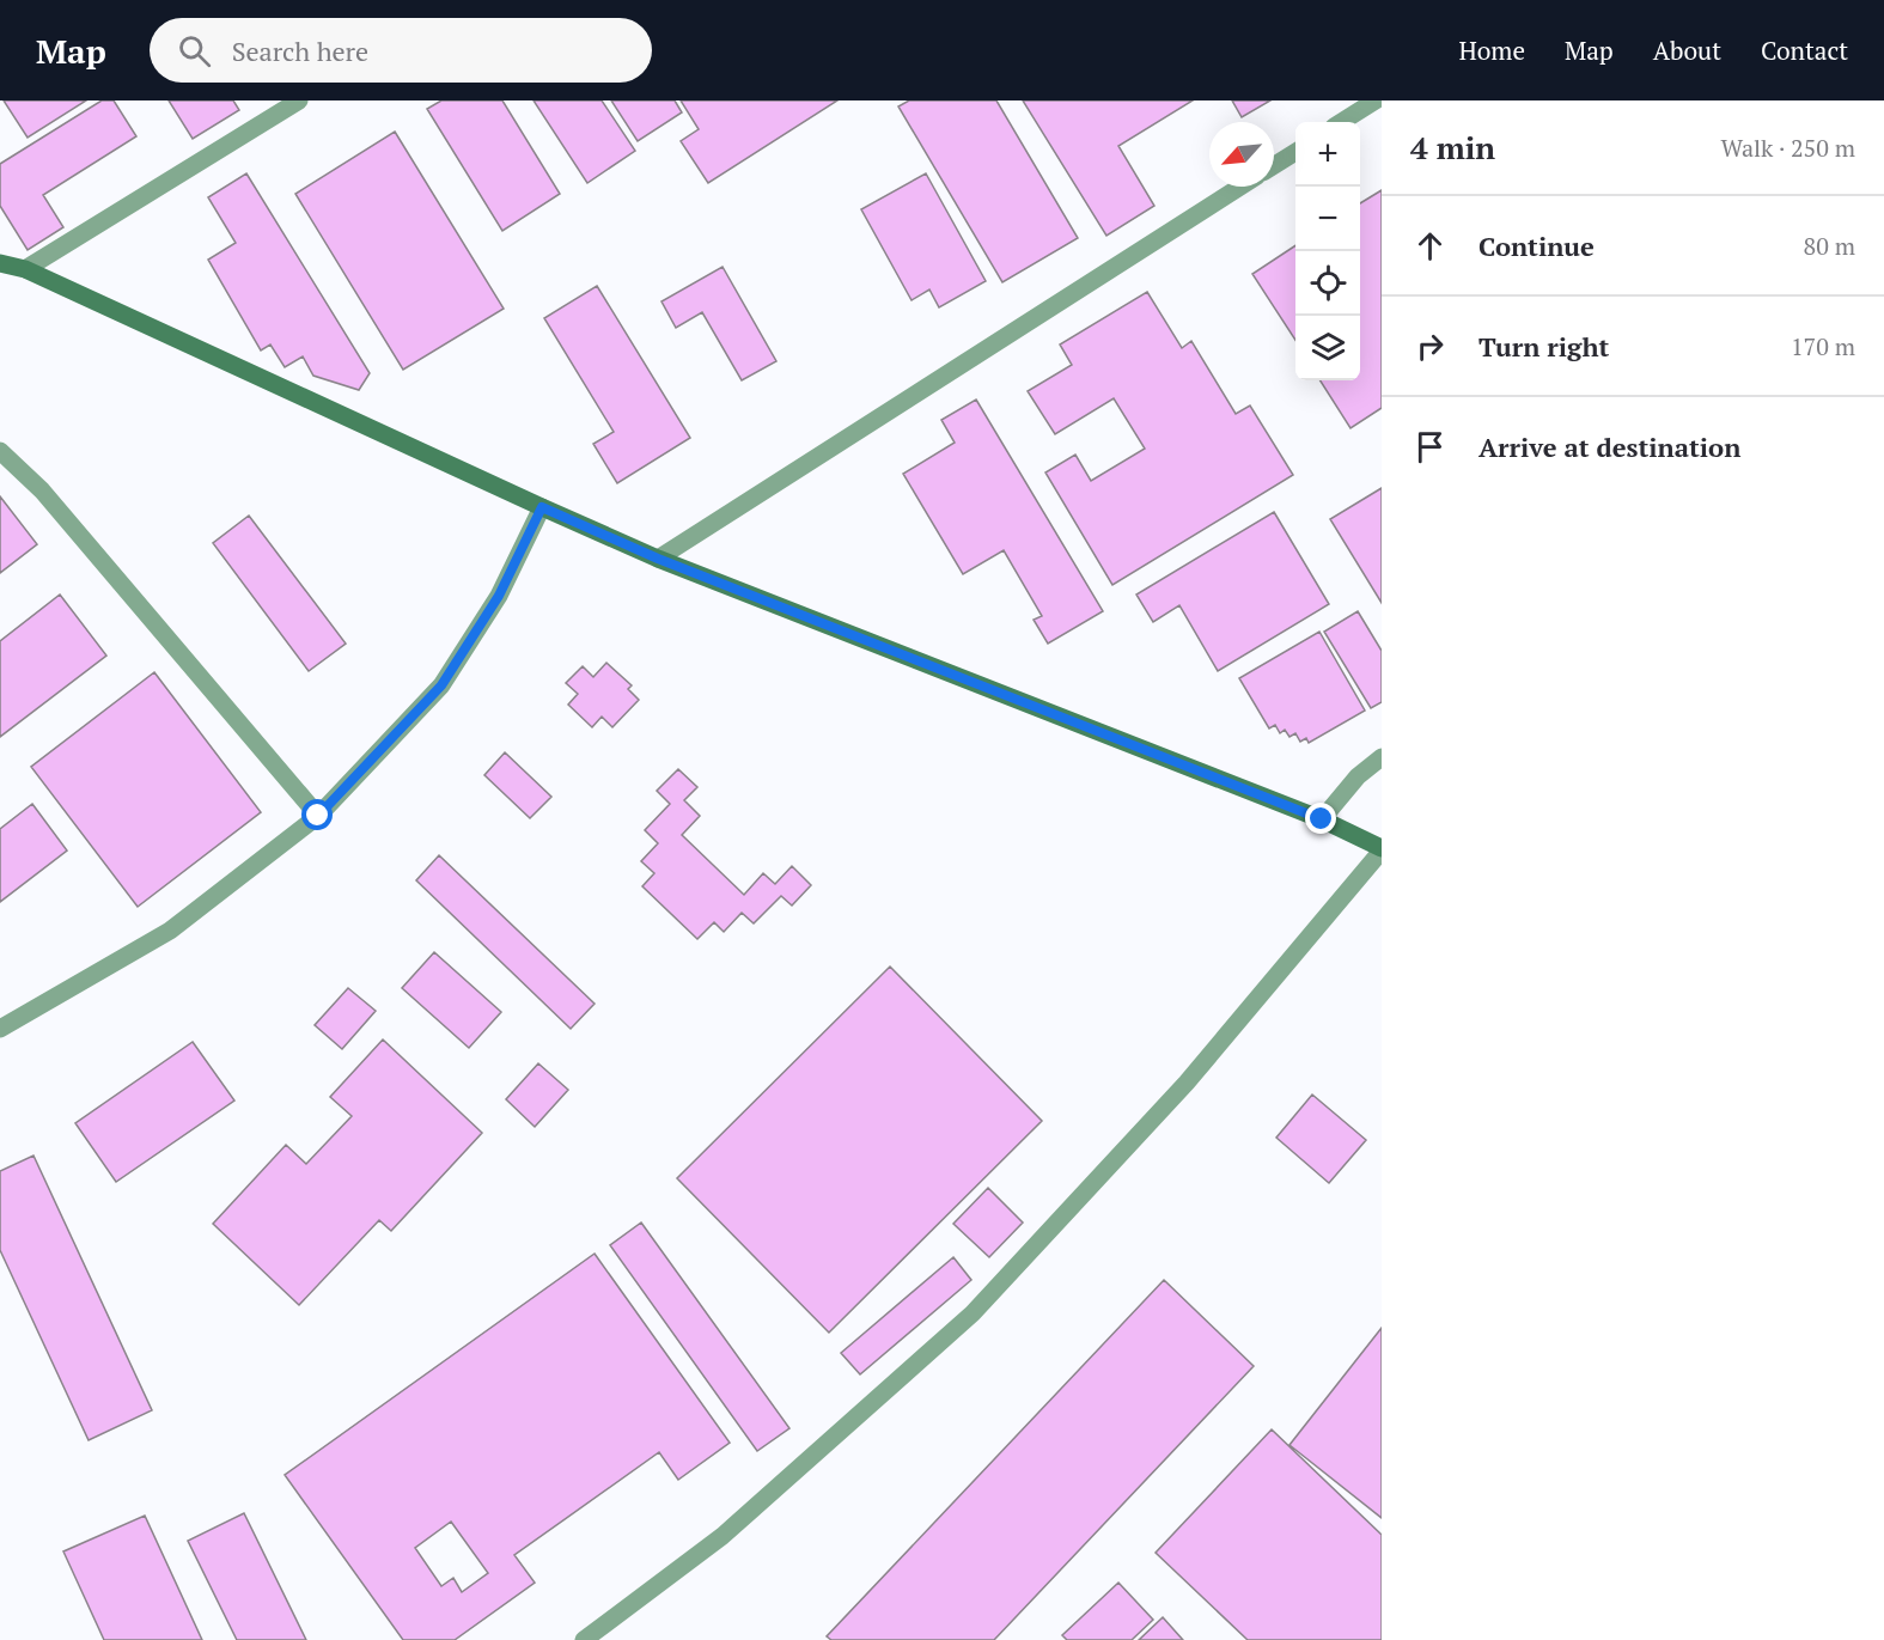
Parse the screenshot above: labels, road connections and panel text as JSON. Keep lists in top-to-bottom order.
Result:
{
  "north": "bottom left",
  "page": {
    "header": "Map",
    "search": "Search here",
    "nav": [
      "Home",
      "Map",
      "About",
      "Contact"
    ],
    "heading": ["4 min", "Walk · 250 m"],
    "map_buttons": ["+", "−"],
    "list": [
      ["Continue", "80 m"],
      ["Turn right", "170 m"],
      "Arrive at destination"
    ]
  }
}
